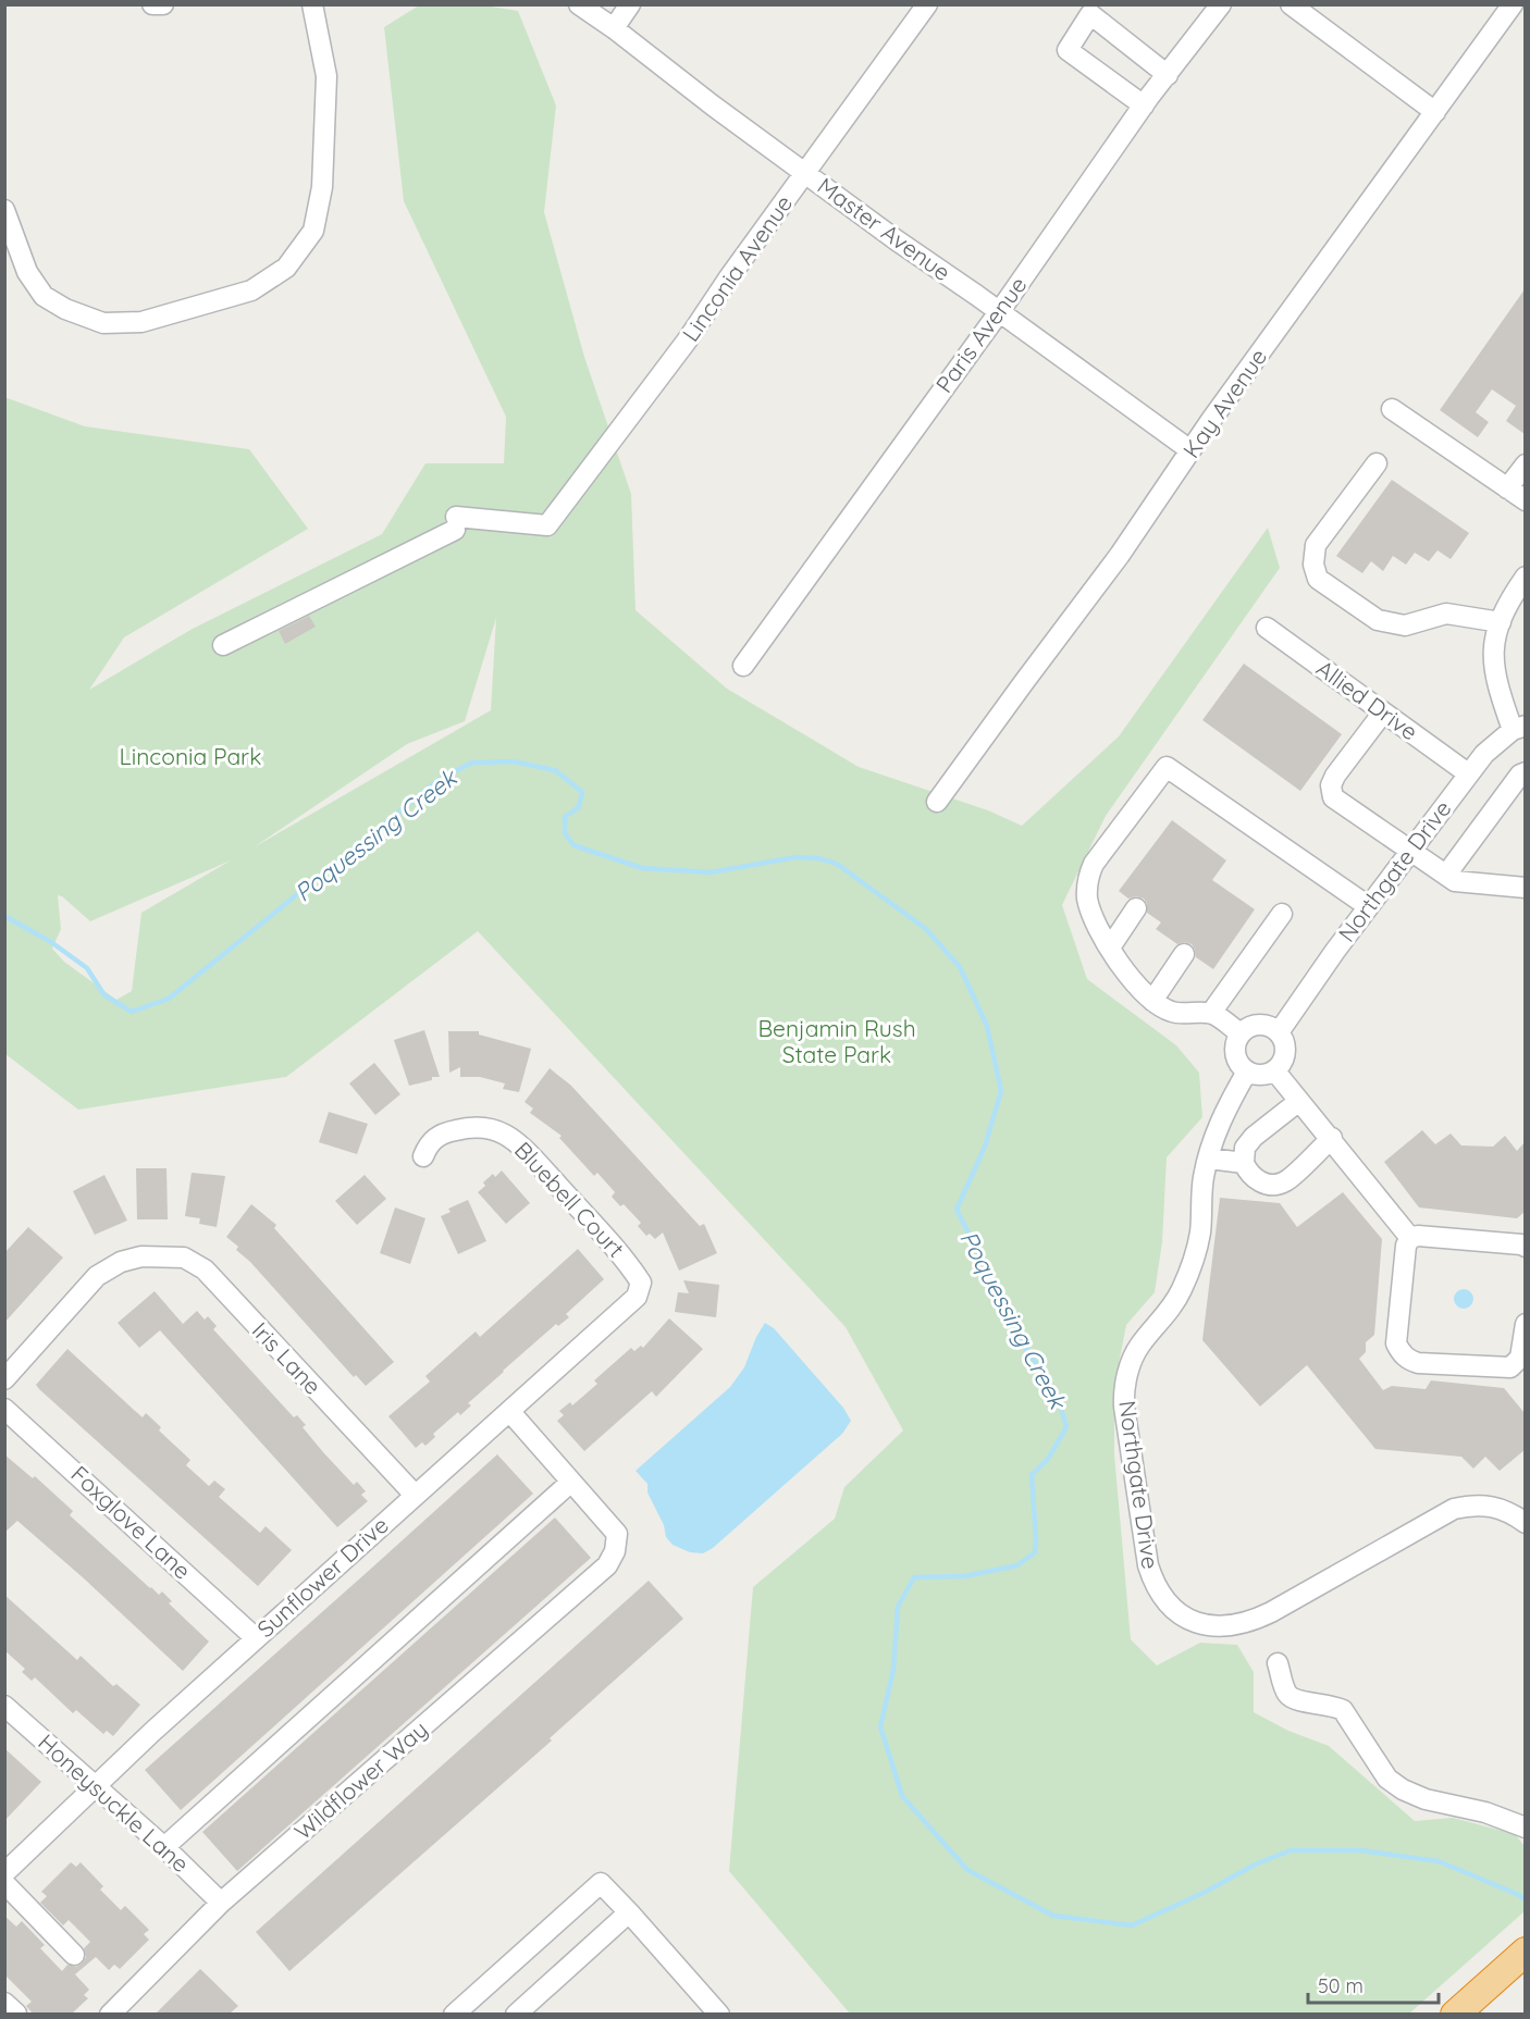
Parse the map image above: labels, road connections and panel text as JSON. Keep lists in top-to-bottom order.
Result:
{
  "streets": {
    "street": [
      "Master Avenue",
      "Linconia Avenue",
      "Paris Avenue",
      "Kay Avenue",
      "Allied Drive",
      "Northgate Drive",
      "Bluebell Court",
      "Iris Lane",
      "Foxglove Lane",
      "Sunflower Drive",
      "Wildflower Way",
      "Honeysuckle Lane"
    ]
  },
  "crossings": [
    ["Master Avenue", "Linconia Avenue"],
    ["Master Avenue", "Paris Avenue"],
    ["Master Avenue", "Kay Avenue"],
    ["Allied Drive", "Northgate Drive"],
    ["Bluebell Court", "Sunflower Drive"],
    ["Iris Lane", "Sunflower Drive"],
    ["Foxglove Lane", "Sunflower Drive"],
    ["Sunflower Drive", "Honeysuckle Lane"],
    ["Wildflower Way", "Honeysuckle Lane"]
  ],
  "water": ["Poquessing Creek"],
  "parks": ["Linconia Park", "Benjamin Rush State Park"],
  "scale_bar": "50 m"
}
